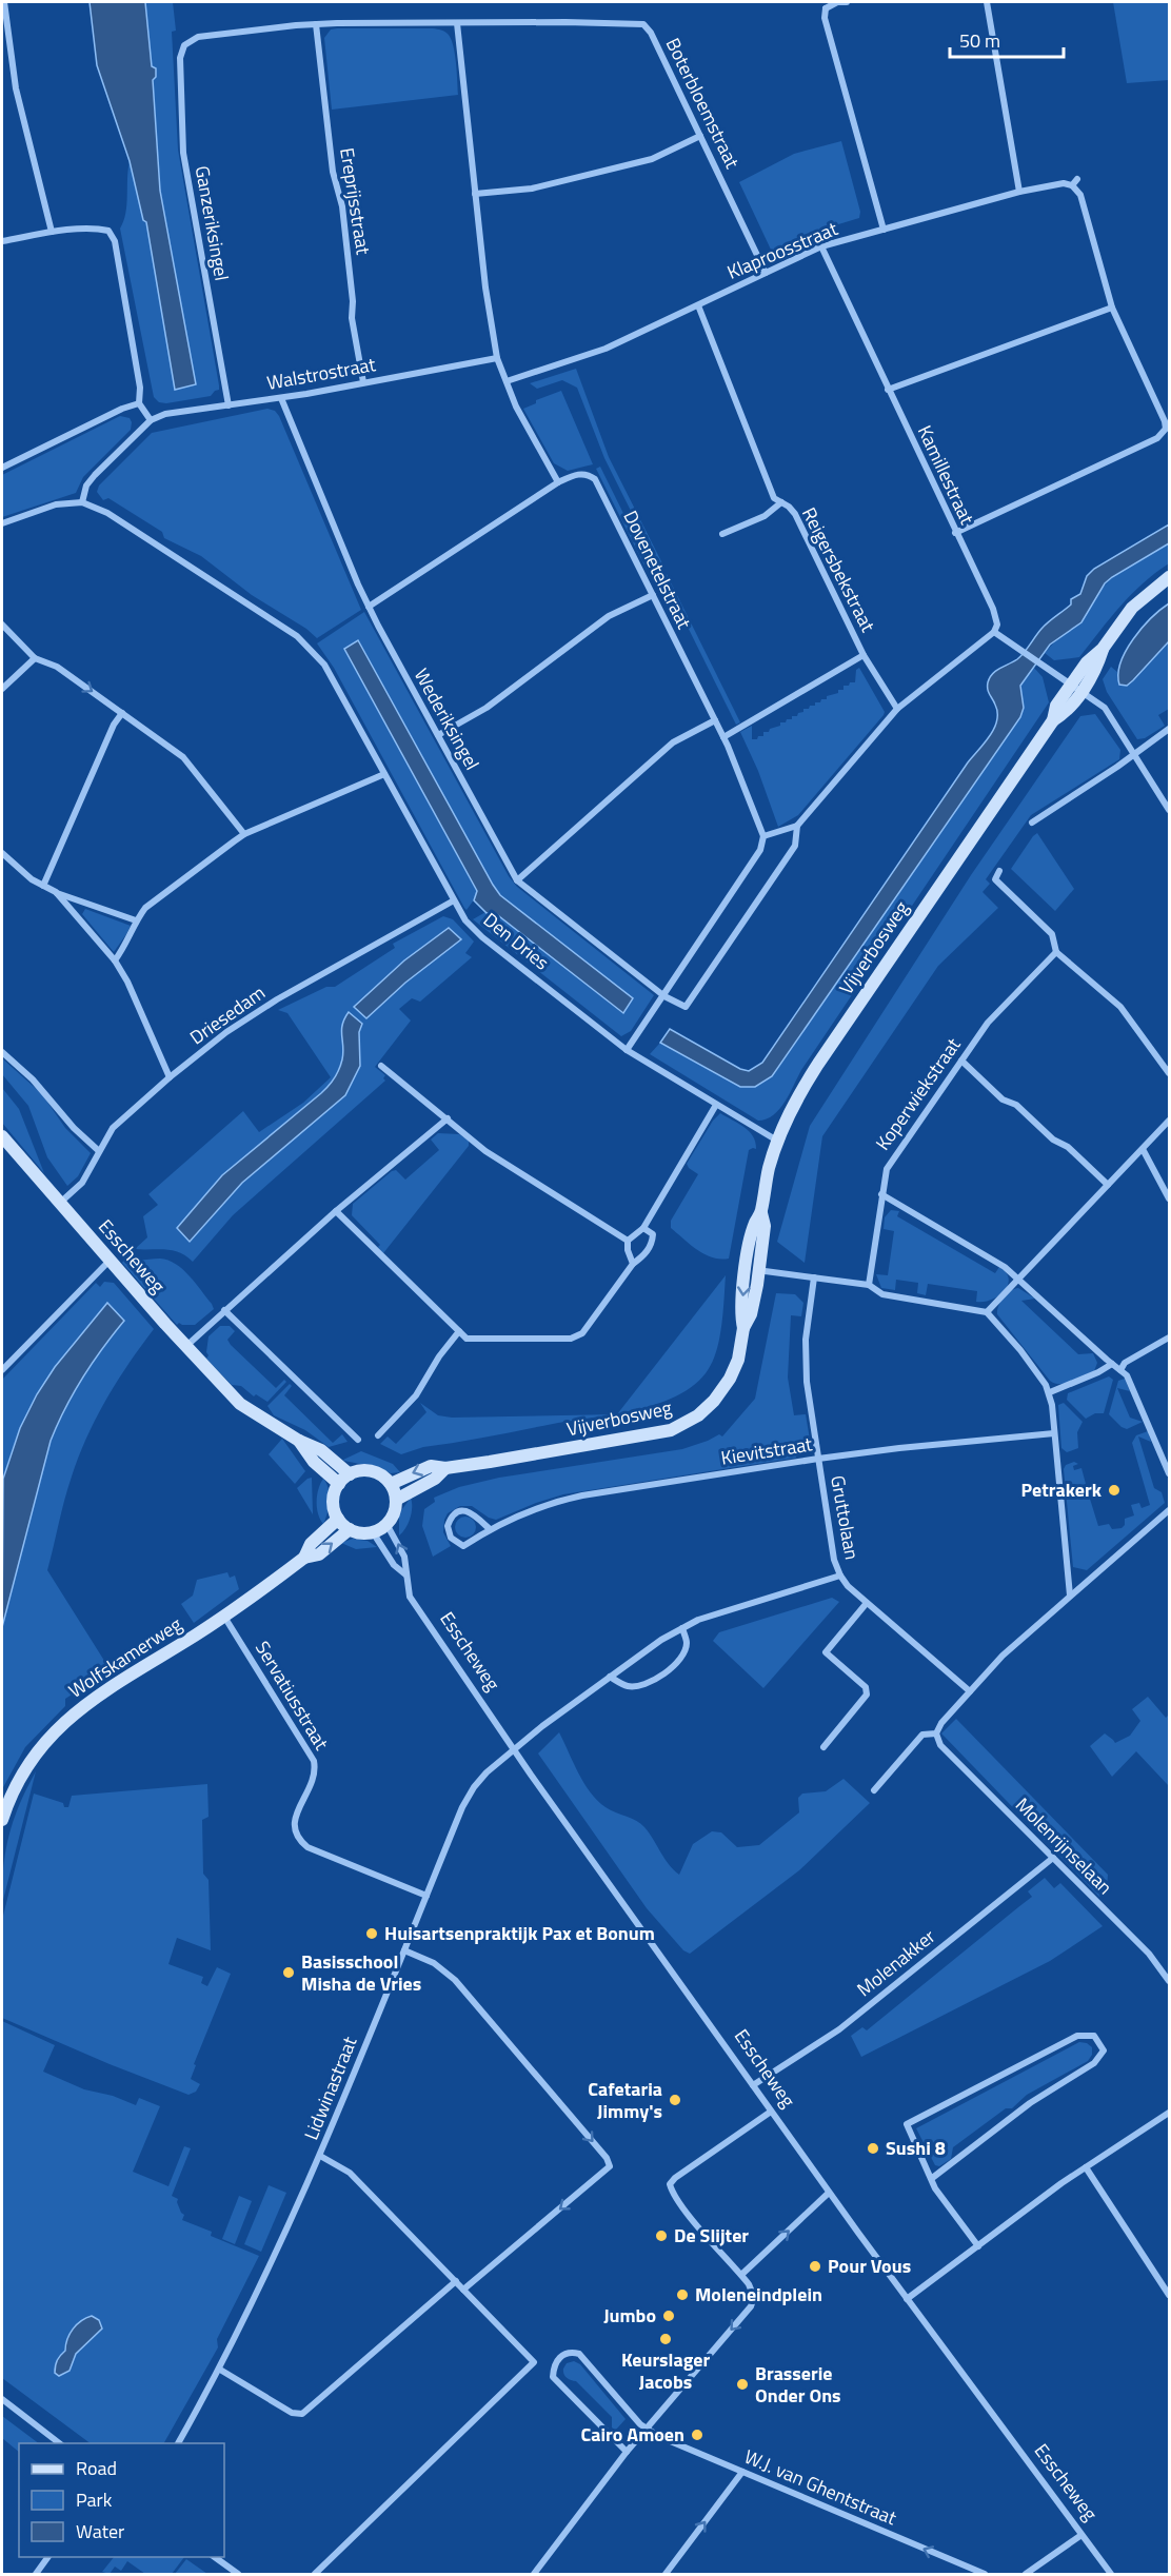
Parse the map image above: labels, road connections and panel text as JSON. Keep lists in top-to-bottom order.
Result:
{
  "streets": {
    "main road": ["Vijverbosweg", "Esscheweg", "Wolfskamerweg"],
    "street": [
      "Boterbloemstraat",
      "Ereprijsstraat",
      "Ganzeriksingel",
      "Klaproosstraat",
      "Walstrostraat",
      "Kamillestraat",
      "Dovenetelstraat",
      "Reigersbekstraat",
      "Wederiksingel",
      "Den Dries",
      "Driesedam",
      "Koperwiekstraat",
      "Kievitstraat",
      "Gruttolaan",
      "Servatiusstraat",
      "Molenrijnselaan",
      "Molenakker",
      "Lidwinastraat",
      "W.J. van Ghentstraat"
    ]
  },
  "crossings": [
    ["Boterbloemstraat", "Ereprijsstraat"],
    ["Boterbloemstraat", "Ganzeriksingel"],
    ["Boterbloemstraat", "Klaproosstraat"],
    ["Ereprijsstraat", "Walstrostraat"],
    ["Ganzeriksingel", "Walstrostraat"],
    ["Klaproosstraat", "Kamillestraat"],
    ["Klaproosstraat", "Reigersbekstraat"],
    ["Walstrostraat", "Wederiksingel"],
    ["Dovenetelstraat", "Wederiksingel"],
    ["Den Dries", "Vijverbosweg"],
    ["Den Dries", "Driesedam"],
    ["Vijverbosweg", "Esscheweg"],
    ["Vijverbosweg", "Wolfskamerweg"],
    ["Driesedam", "Esscheweg"],
    ["Esscheweg", "Wolfskamerweg"],
    ["Esscheweg", "Molenakker"],
    ["Esscheweg", "Lidwinastraat"],
    ["Kievitstraat", "Gruttolaan"],
    ["Gruttolaan", "Lidwinastraat"],
    ["Wolfskamerweg", "Servatiusstraat"],
    ["Servatiusstraat", "Lidwinastraat"],
    ["Molenrijnselaan", "Molenakker"]
  ],
  "one_way": ["W.J. van Ghentstraat"],
  "places": [
    "Petrakerk",
    "Huisartsenpraktijk Pax et Bonum",
    "Basisschool Misha de Vries",
    "Cafetaria Jimmy's",
    "Sushi 8",
    "De Slijter",
    "Pour Vous",
    "Moleneindplein",
    "Jumbo",
    "Keurslager Jacobs",
    "Brasserie Onder Ons",
    "Cairo Amoen"
  ],
  "legend": ["Road", "Park", "Water"],
  "scale_bar": "50 m"
}
